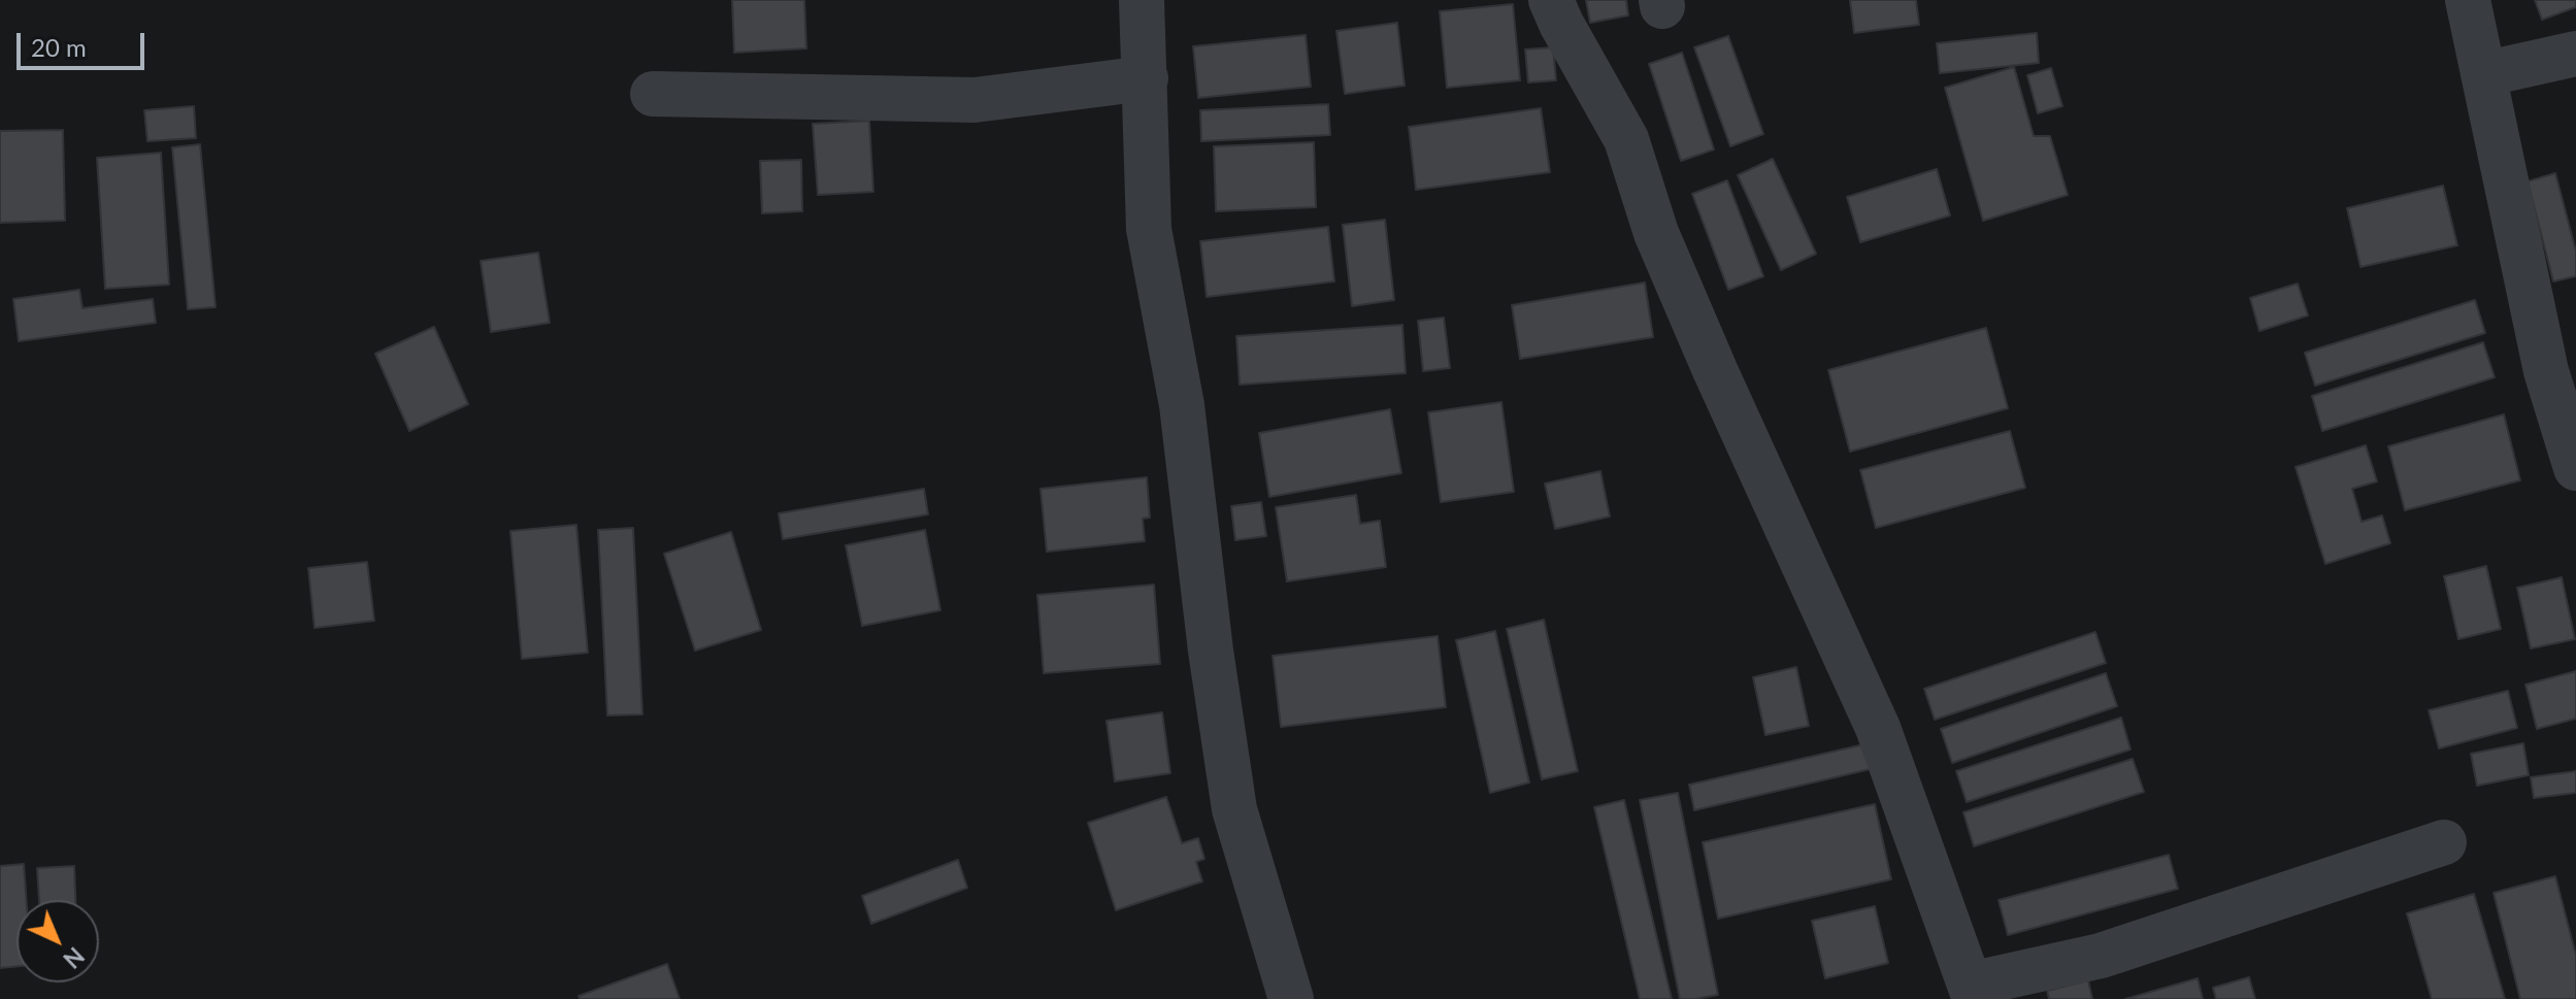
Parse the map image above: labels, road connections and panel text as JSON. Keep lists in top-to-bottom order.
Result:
{
  "scale_bar": "20 m",
  "north": "bottom right"
}
